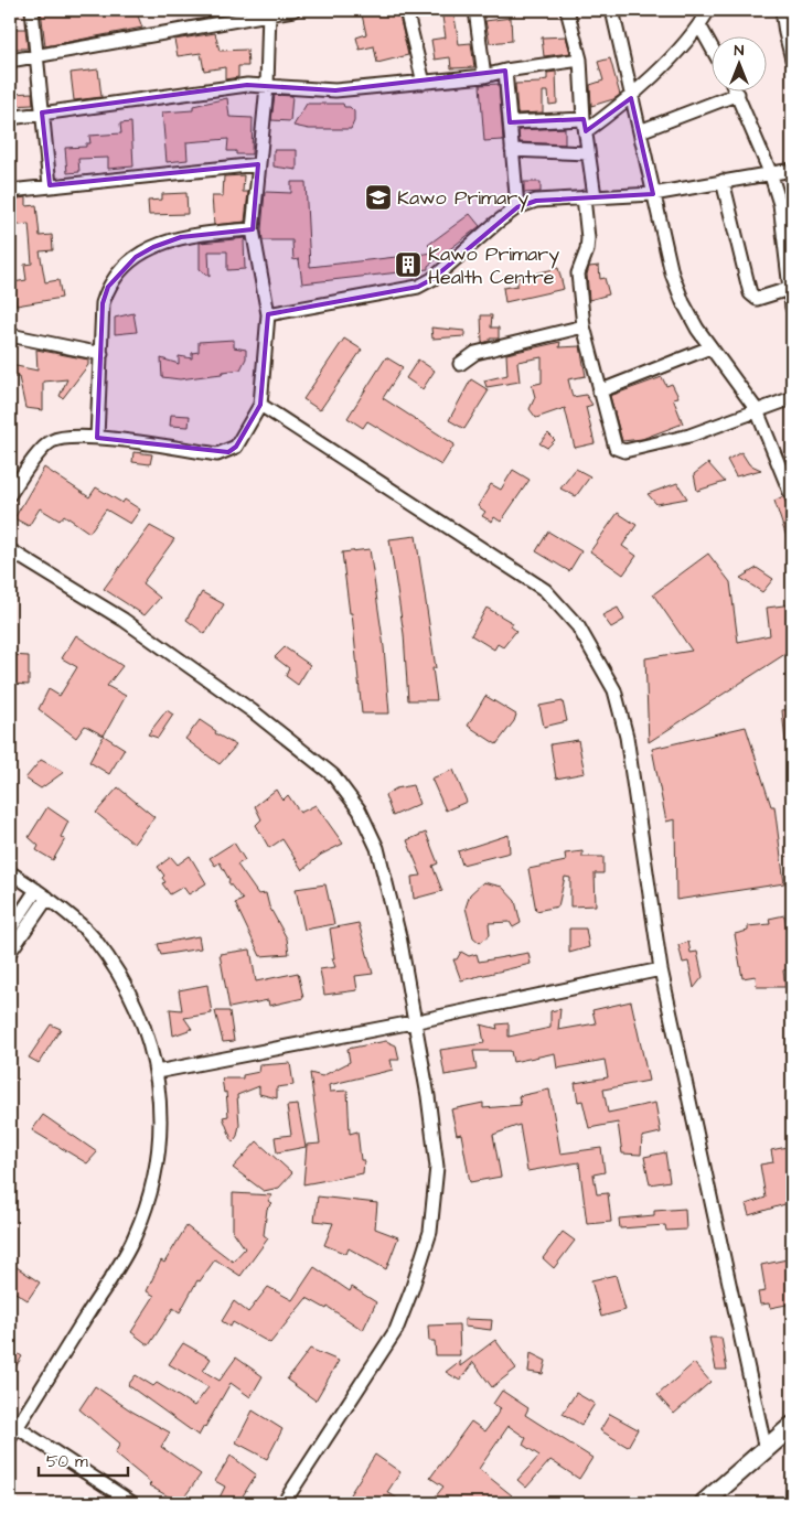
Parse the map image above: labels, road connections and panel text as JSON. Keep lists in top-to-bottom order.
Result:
{
  "places": {
    "school or university": ["Kawo Primary"],
    "building": ["Kawo Primary Health Centre"]
  },
  "scale_bar": "50 m",
  "north": "top"
}
